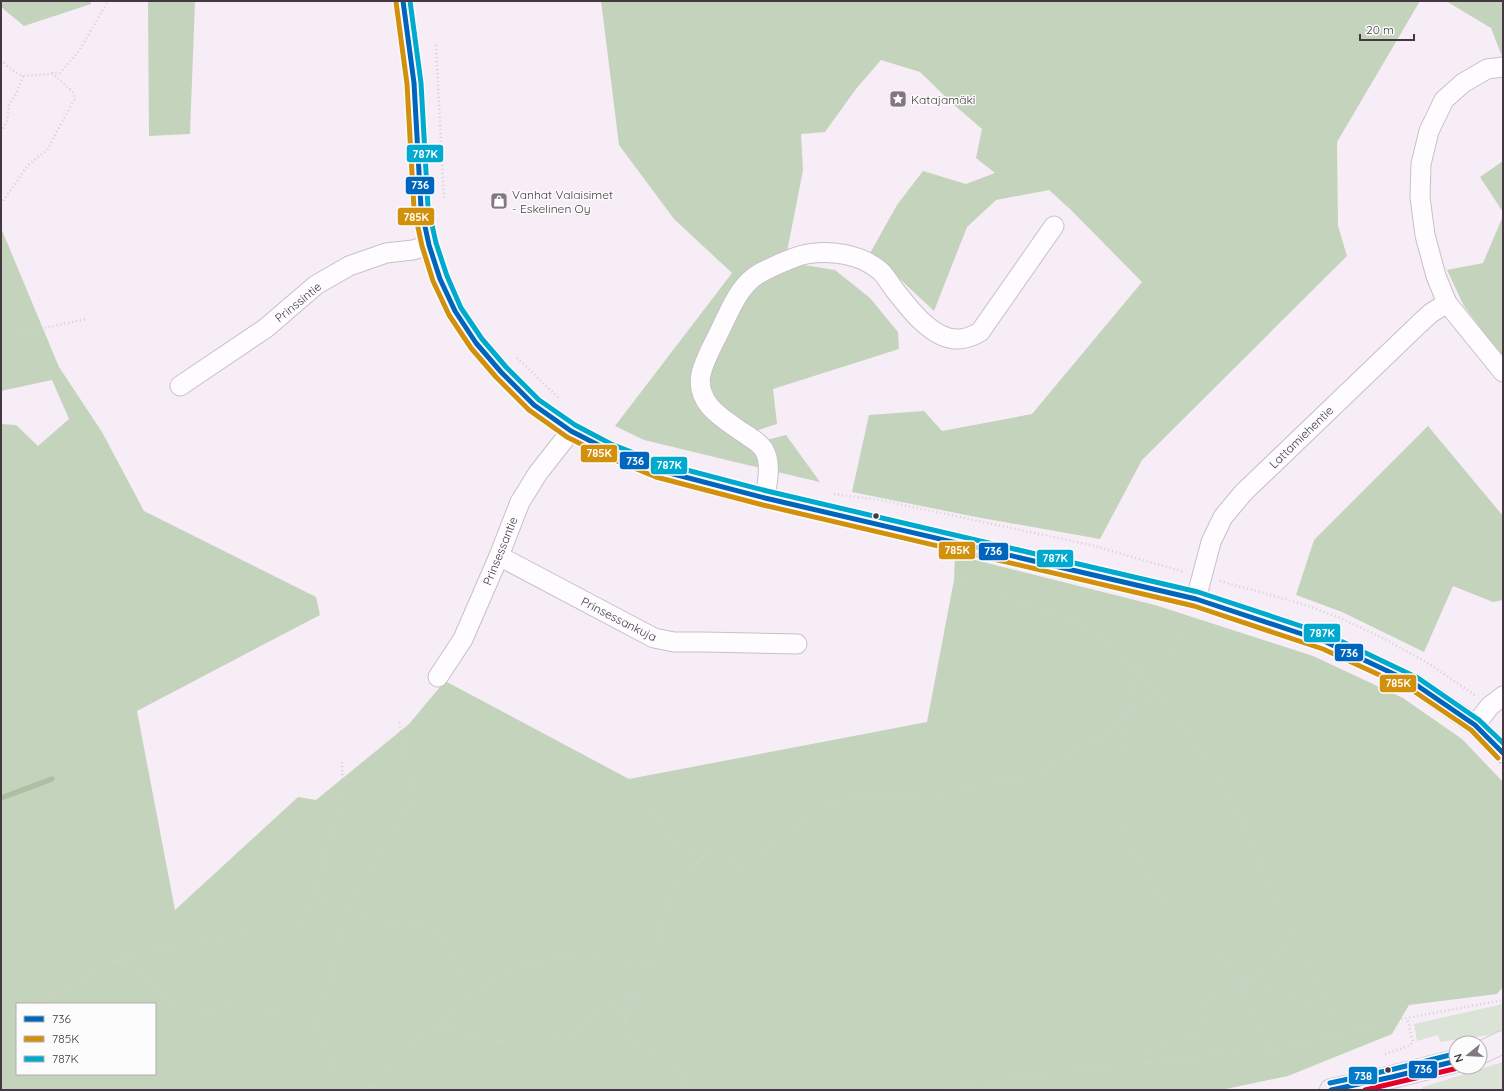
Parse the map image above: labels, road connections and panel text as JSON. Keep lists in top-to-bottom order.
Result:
{
  "streets": {
    "street": [
      "Prinssintie",
      "Lattamiehentie",
      "Prinsessantie",
      "Prinsessankuja"
    ]
  },
  "crossings": [
    ["Prinsessantie", "Prinsessankuja"]
  ],
  "places": {
    "place": ["Katajamäki"],
    "shop": ["Vanhat Valaisimet - Eskelinen Oy"]
  },
  "lines": [
    "transit line 736",
    "transit line 787K",
    "transit line 785K",
    "transit line 738"
  ],
  "legend": ["736", "785K", "787K"],
  "scale_bar": "20 m",
  "north": "left"
}
